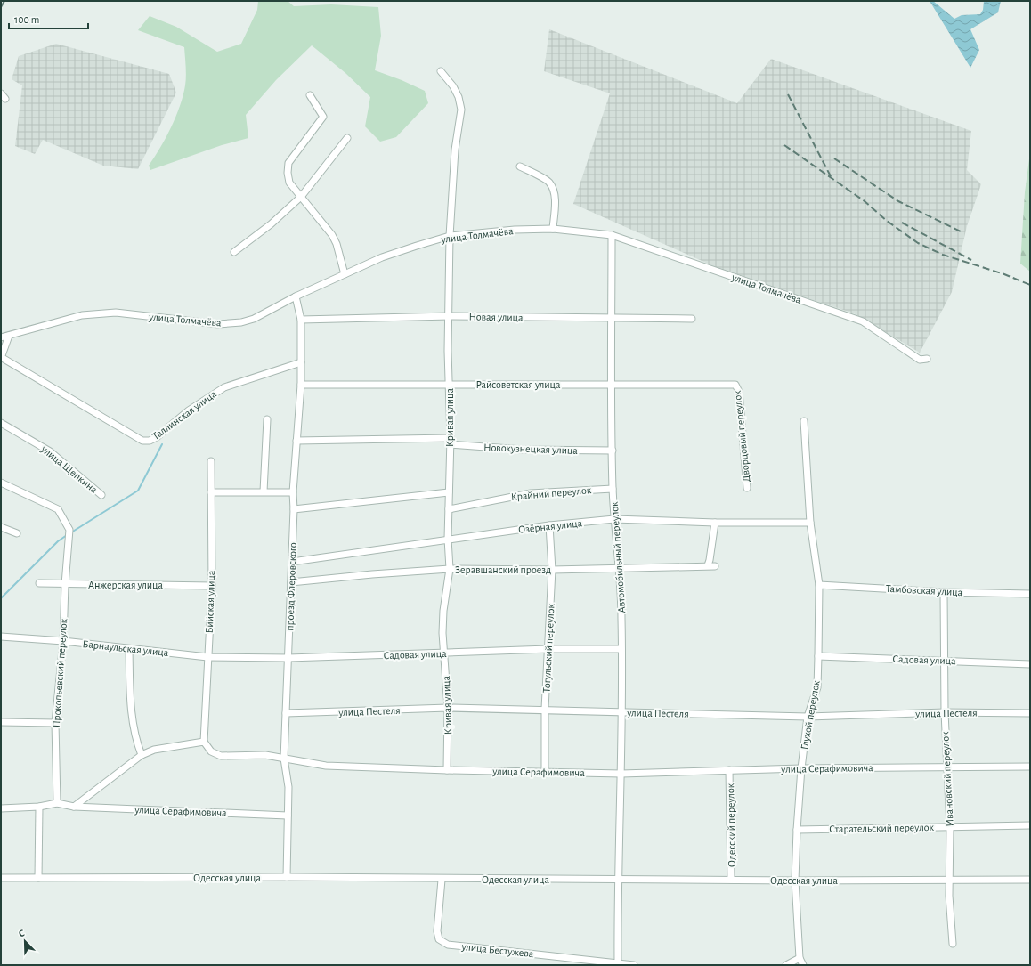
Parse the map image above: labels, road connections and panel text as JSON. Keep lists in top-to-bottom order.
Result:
{
  "streets": {
    "street": [
      "улица Толмачёва",
      "Новая улица",
      "Райсоветская улица",
      "Таллинская улица",
      "Кривая улица",
      "Дворцовый переулок",
      "Новокузнецкая улица",
      "улица Щепкина",
      "Крайний переулок",
      "Озёрная улица",
      "Автомобильный переулок",
      "Зеравшанский проезд",
      "Анжерская улица",
      "проезд Флеровского",
      "Тамбовская улица",
      "Бийская улица",
      "Барнаульская улица",
      "Тогульский переулок",
      "Садовая улица",
      "Прокопьевский переулок",
      "улица Пестеля",
      "Глухой переулок",
      "улица Серафимовича",
      "Ивановский переулок",
      "Одесский переулок",
      "Старательский переулок",
      "Одесская улица",
      "улица Бестужева"
    ]
  },
  "crossings": [
    ["улица Толмачёва", "Кривая улица"],
    ["улица Толмачёва", "Автомобильный переулок"],
    ["улица Толмачёва", "проезд Флеровского"],
    ["Новая улица", "Кривая улица"],
    ["Новая улица", "Автомобильный переулок"],
    ["Новая улица", "проезд Флеровского"],
    ["Райсоветская улица", "Кривая улица"],
    ["Райсоветская улица", "Дворцовый переулок"],
    ["Райсоветская улица", "Автомобильный переулок"],
    ["Райсоветская улица", "проезд Флеровского"],
    ["Таллинская улица", "проезд Флеровского"],
    ["Кривая улица", "Новокузнецкая улица"],
    ["Кривая улица", "Крайний переулок"],
    ["Кривая улица", "Озёрная улица"],
    ["Кривая улица", "Зеравшанский проезд"],
    ["Кривая улица", "Садовая улица"],
    ["Кривая улица", "улица Пестеля"],
    ["Кривая улица", "улица Серафимовича"],
    ["Новокузнецкая улица", "Автомобильный переулок"],
    ["Новокузнецкая улица", "проезд Флеровского"],
    ["Крайний переулок", "Автомобильный переулок"],
    ["Озёрная улица", "Автомобильный переулок"],
    ["Озёрная улица", "проезд Флеровского"],
    ["Озёрная улица", "Тогульский переулок"],
    ["Озёрная улица", "Глухой переулок"],
    ["Автомобильный переулок", "Зеравшанский проезд"],
    ["Автомобильный переулок", "Садовая улица"],
    ["Автомобильный переулок", "улица Пестеля"],
    ["Автомобильный переулок", "улица Серафимовича"],
    ["Автомобильный переулок", "Одесская улица"],
    ["Зеравшанский проезд", "проезд Флеровского"],
    ["Зеравшанский проезд", "Тогульский переулок"],
    ["Анжерская улица", "Бийская улица"],
    ["Анжерская улица", "Прокопьевский переулок"],
    ["проезд Флеровского", "Садовая улица"],
    ["проезд Флеровского", "улица Пестеля"],
    ["проезд Флеровского", "улица Серафимовича"],
    ["проезд Флеровского", "Одесская улица"],
    ["Тамбовская улица", "Глухой переулок"],
    ["Тамбовская улица", "Ивановский переулок"],
    ["Бийская улица", "Барнаульская улица"],
    ["Бийская улица", "Садовая улица"],
    ["Бийская улица", "улица Серафимовича"],
    ["Барнаульская улица", "Садовая улица"],
    ["Барнаульская улица", "Прокопьевский переулок"],
    ["Тогульский переулок", "Садовая улица"],
    ["Тогульский переулок", "улица Пестеля"],
    ["Тогульский переулок", "улица Серафимовича"],
    ["Садовая улица", "Глухой переулок"],
    ["Садовая улица", "Ивановский переулок"],
    ["Прокопьевский переулок", "улица Серафимовича"],
    ["улица Пестеля", "Глухой переулок"],
    ["улица Пестеля", "Ивановский переулок"],
    ["Глухой переулок", "улица Серафимовича"],
    ["Глухой переулок", "Старательский переулок"],
    ["Глухой переулок", "Одесская улица"],
    ["улица Серафимовича", "Ивановский переулок"],
    ["улица Серафимовича", "Одесский переулок"],
    ["Ивановский переулок", "Старательский переулок"],
    ["Ивановский переулок", "Одесская улица"],
    ["Одесский переулок", "Одесская улица"],
    ["Одесская улица", "улица Бестужева"]
  ],
  "scale_bar": "100 m",
  "north": "top left"
}
